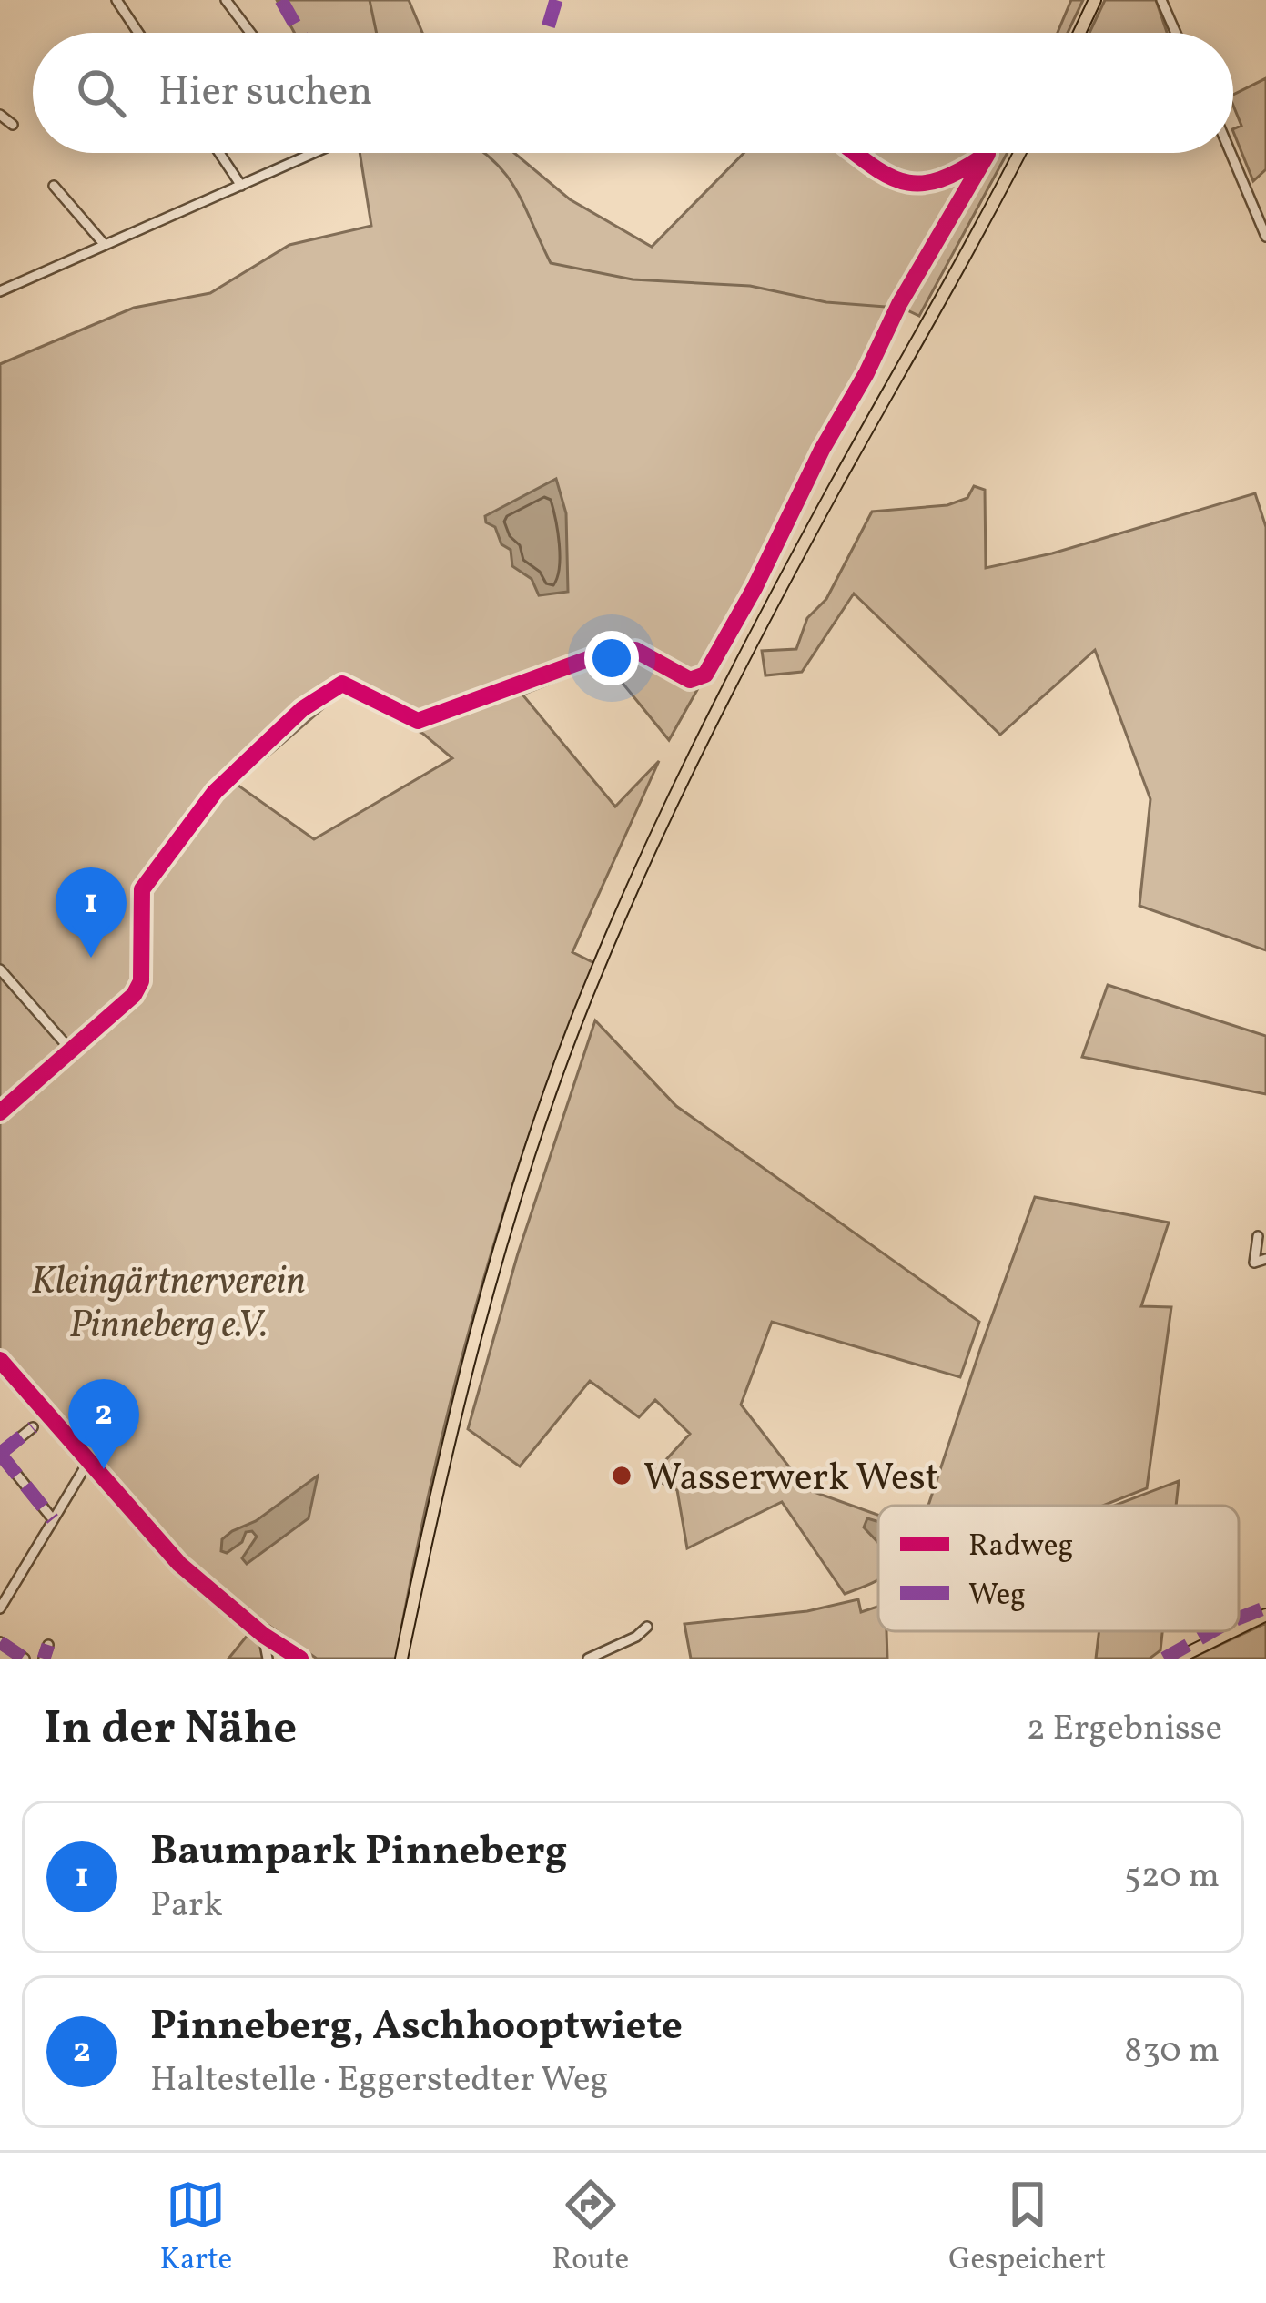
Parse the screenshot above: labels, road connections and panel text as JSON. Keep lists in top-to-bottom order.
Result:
{
  "parks": ["Kleingärtnerverein Pinneberg e.V."],
  "places": ["Wasserwerk West"],
  "legend": ["Radweg", "Weg"],
  "page": {
    "search": "Hier suchen",
    "pins": ["1", "2"],
    "heading": ["In der Nähe", "2 Ergebnisse"],
    "list": [
      {
        "mark": "1",
        "name": "Baumpark Pinneberg",
        "note": "Park",
        "value": "520 m"
      },
      {
        "mark": "2",
        "name": "Pinneberg, Aschhooptwiete",
        "note": "Haltestelle · Eggerstedter Weg",
        "value": "830 m"
      }
    ],
    "nav": ["Karte", "Route", "Gespeichert"]
  }
}
